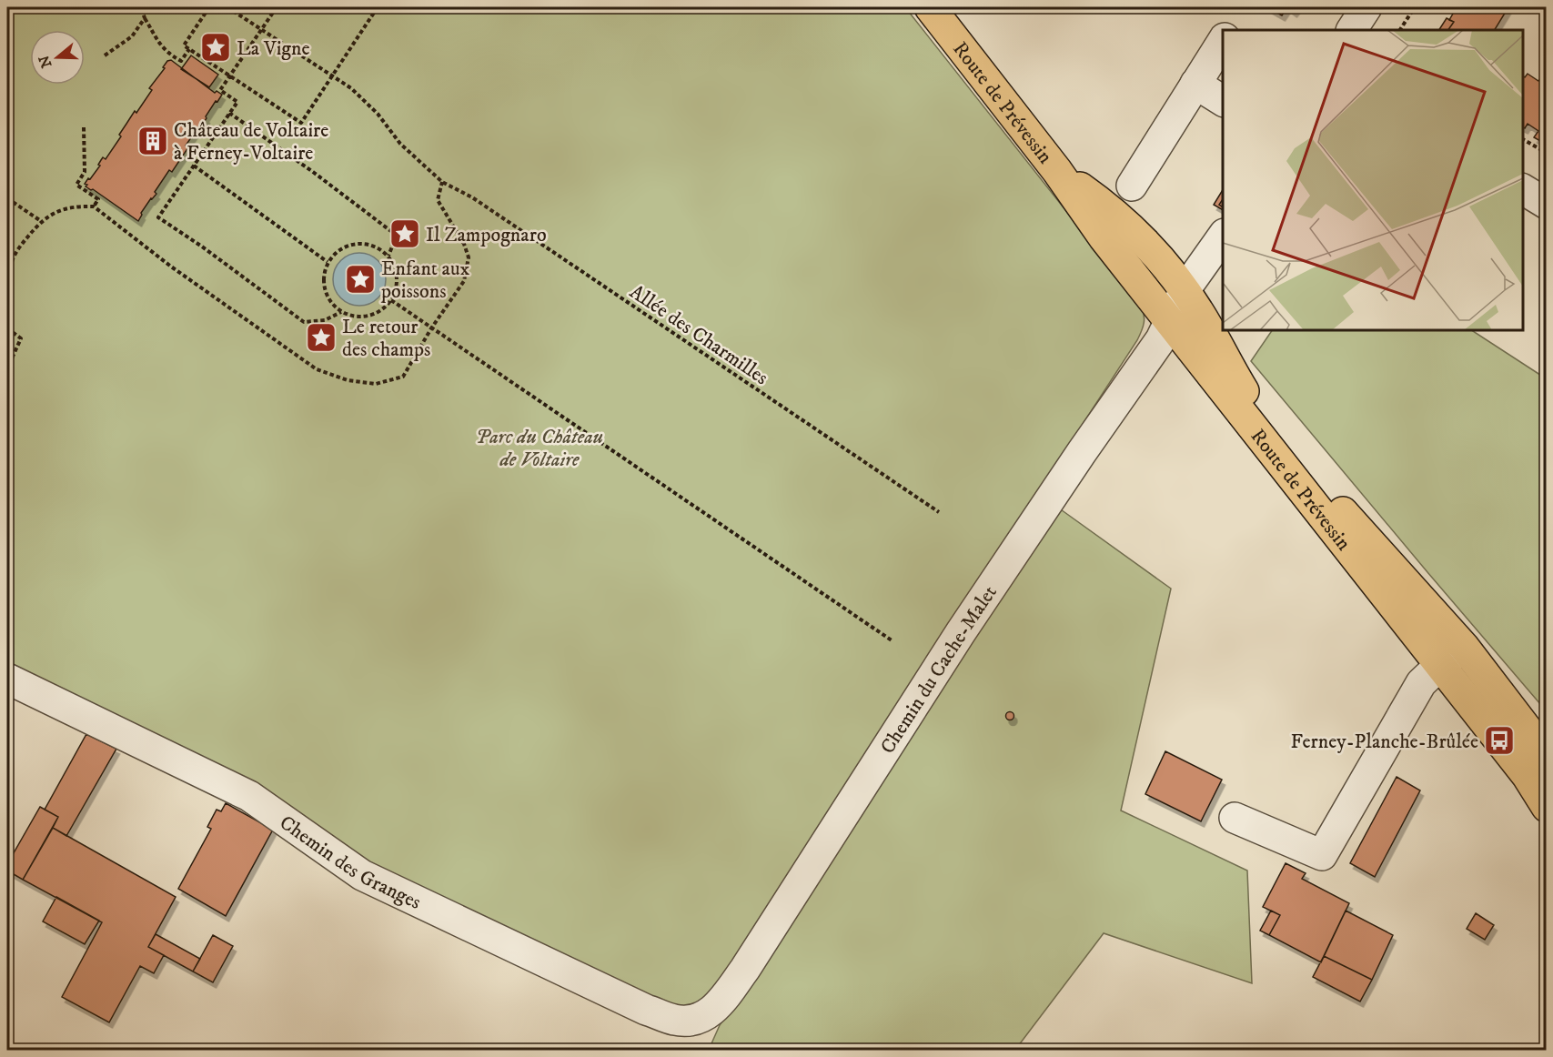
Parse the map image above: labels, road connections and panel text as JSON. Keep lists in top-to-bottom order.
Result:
{
  "streets": {
    "main road": ["Route de Prévessin"],
    "street": ["Chemin du Cache-Malet", "Chemin des Granges"],
    "path": ["Allée des Charmilles"]
  },
  "crossings": [
    ["Route de Prévessin", "Chemin du Cache-Malet"],
    ["Chemin du Cache-Malet", "Chemin des Granges"]
  ],
  "parks": ["Parc du Château de Voltaire"],
  "places": {
    "place": [
      "La Vigne",
      "Il Zampognaro",
      "Enfant aux poissons",
      "Le retour des champs"
    ],
    "building": ["Château de Voltaire à Ferney-Voltaire"],
    "bus stop": ["Ferney-Planche-Brûlée"]
  },
  "north": "left"
}
